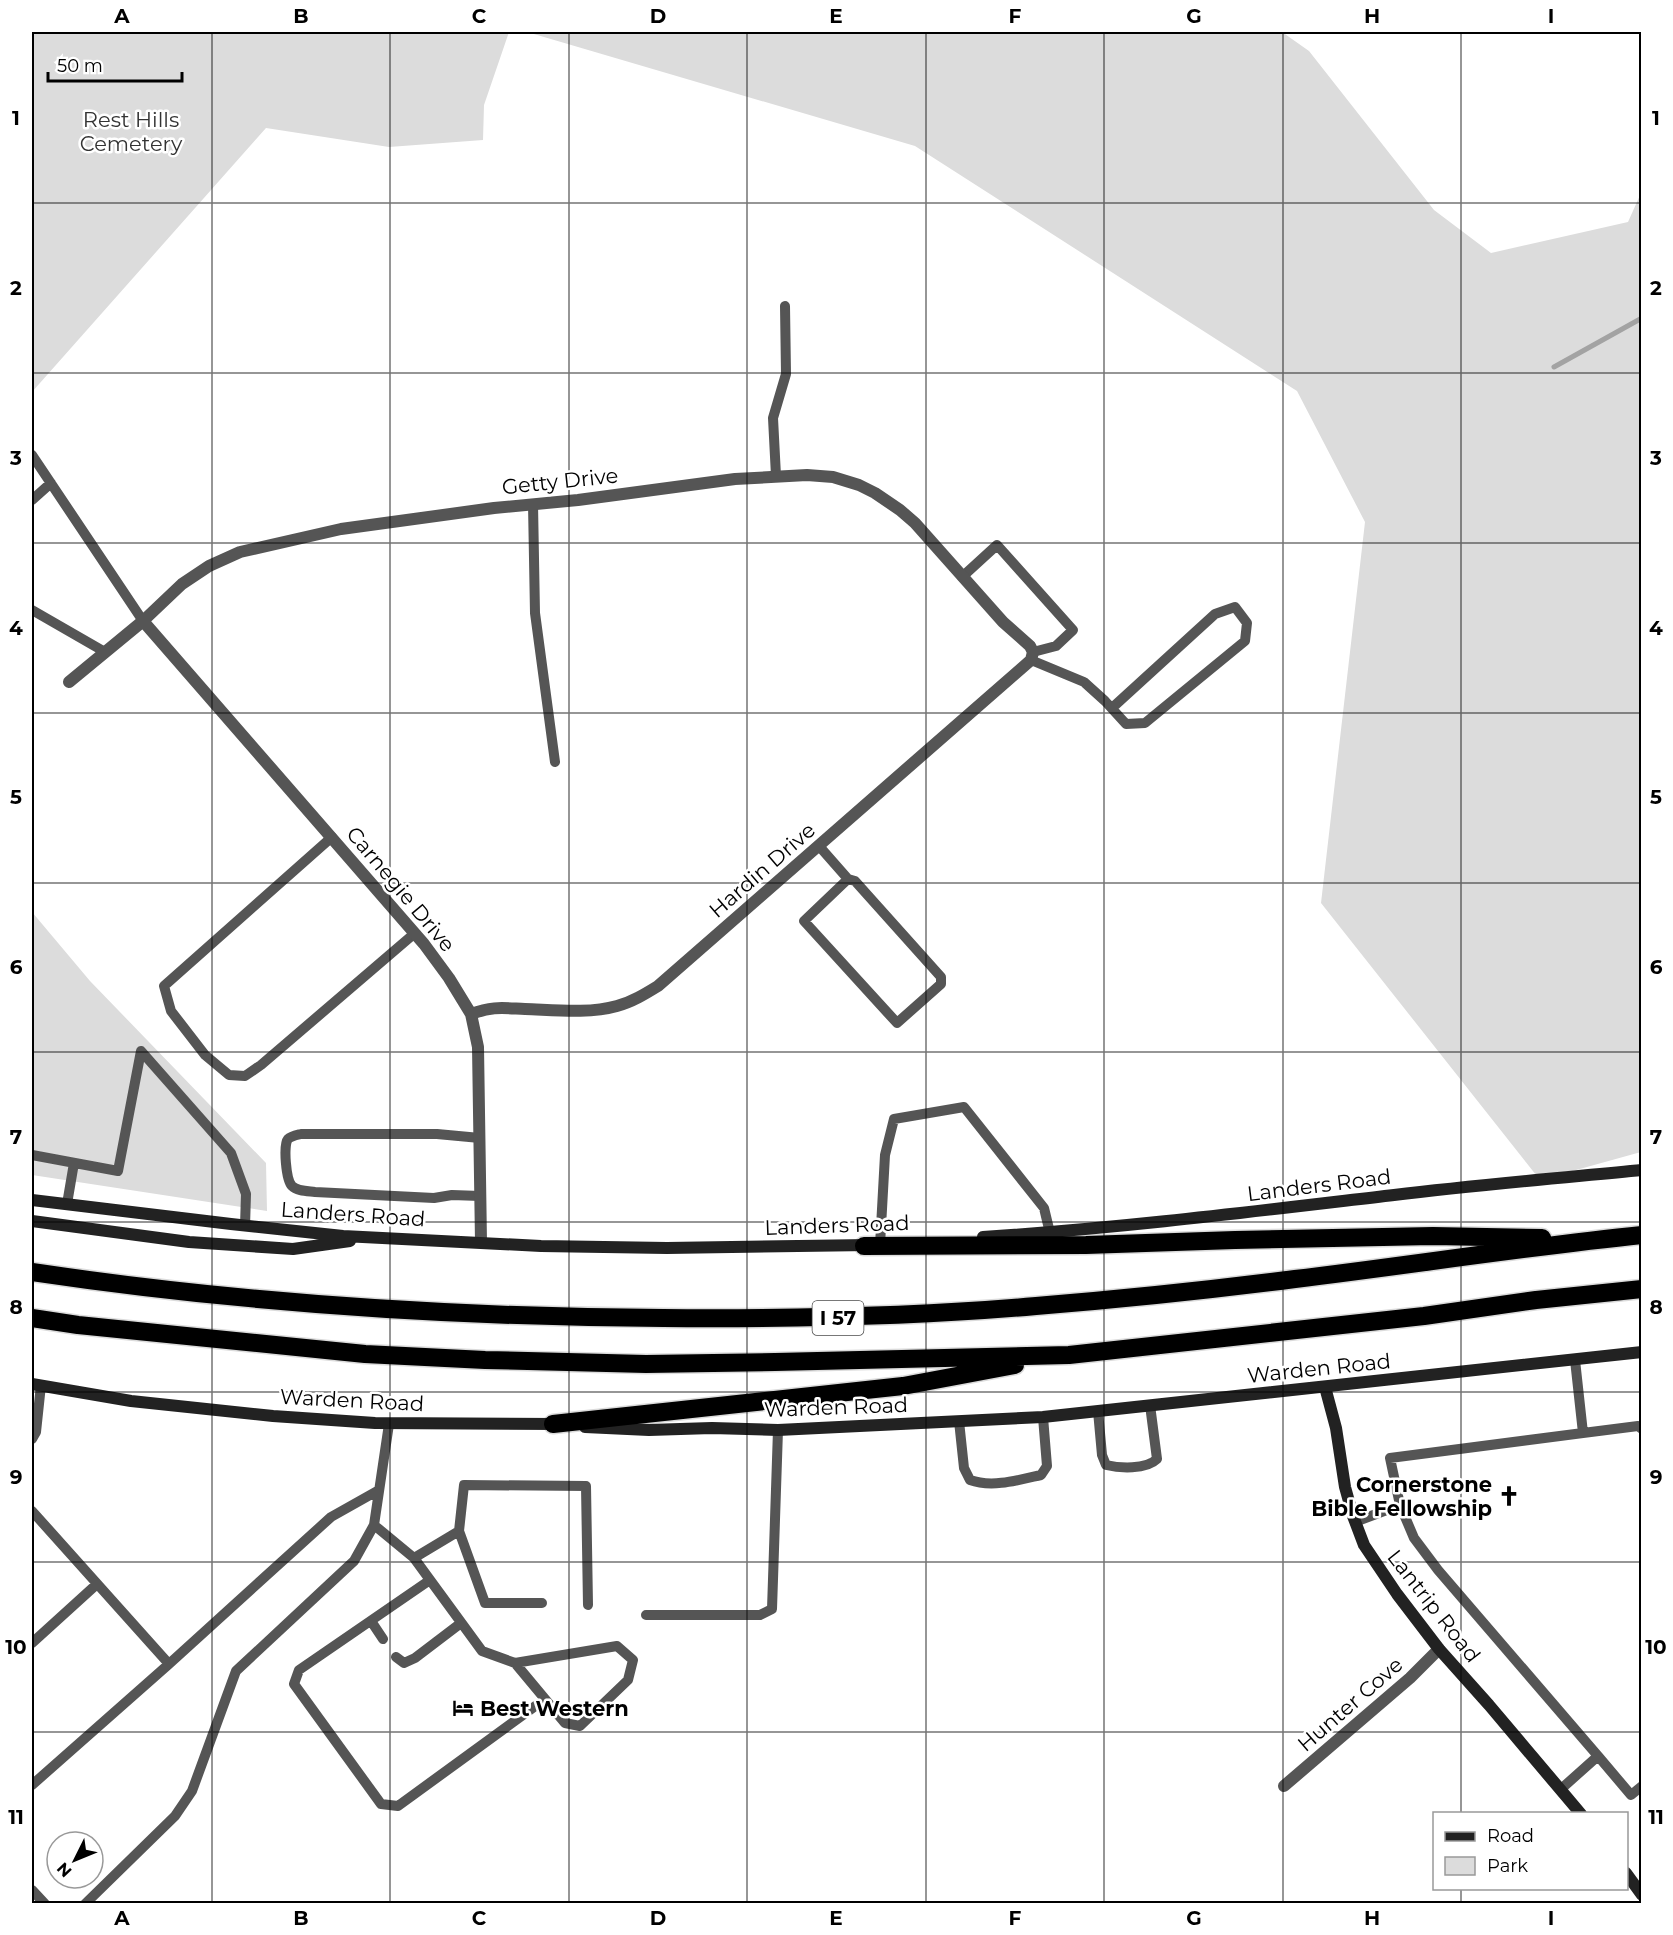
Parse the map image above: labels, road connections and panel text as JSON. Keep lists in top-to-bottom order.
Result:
{
  "streets": {
    "highway": ["I 57"],
    "main road": ["Landers Road", "Warden Road", "Lantrip Road"],
    "street": [
      "Getty Drive",
      "Hardin Drive",
      "Carnegie Drive",
      "Hunter Cove"
    ]
  },
  "crossings": [
    ["Getty Drive", "Hardin Drive"],
    ["Getty Drive", "Carnegie Drive"],
    ["Hardin Drive", "Carnegie Drive"],
    ["Carnegie Drive", "Landers Road"],
    ["Warden Road", "Lantrip Road"],
    ["Lantrip Road", "Hunter Cove"]
  ],
  "parks": ["Rest Hills Cemetery"],
  "places": {
    "church": ["Cornerstone Bible Fellowship"],
    "hotel": ["Best Western"]
  },
  "legend": ["Road", "Park"],
  "scale_bar": "50 m",
  "north": "bottom left",
  "grid": {
    "columns": [
      "A",
      "B",
      "C",
      "D",
      "E",
      "F",
      "G",
      "H",
      "I"
    ],
    "rows": [
      "1",
      "2",
      "3",
      "4",
      "5",
      "6",
      "7",
      "8",
      "9",
      "10",
      "11"
    ]
  }
}
